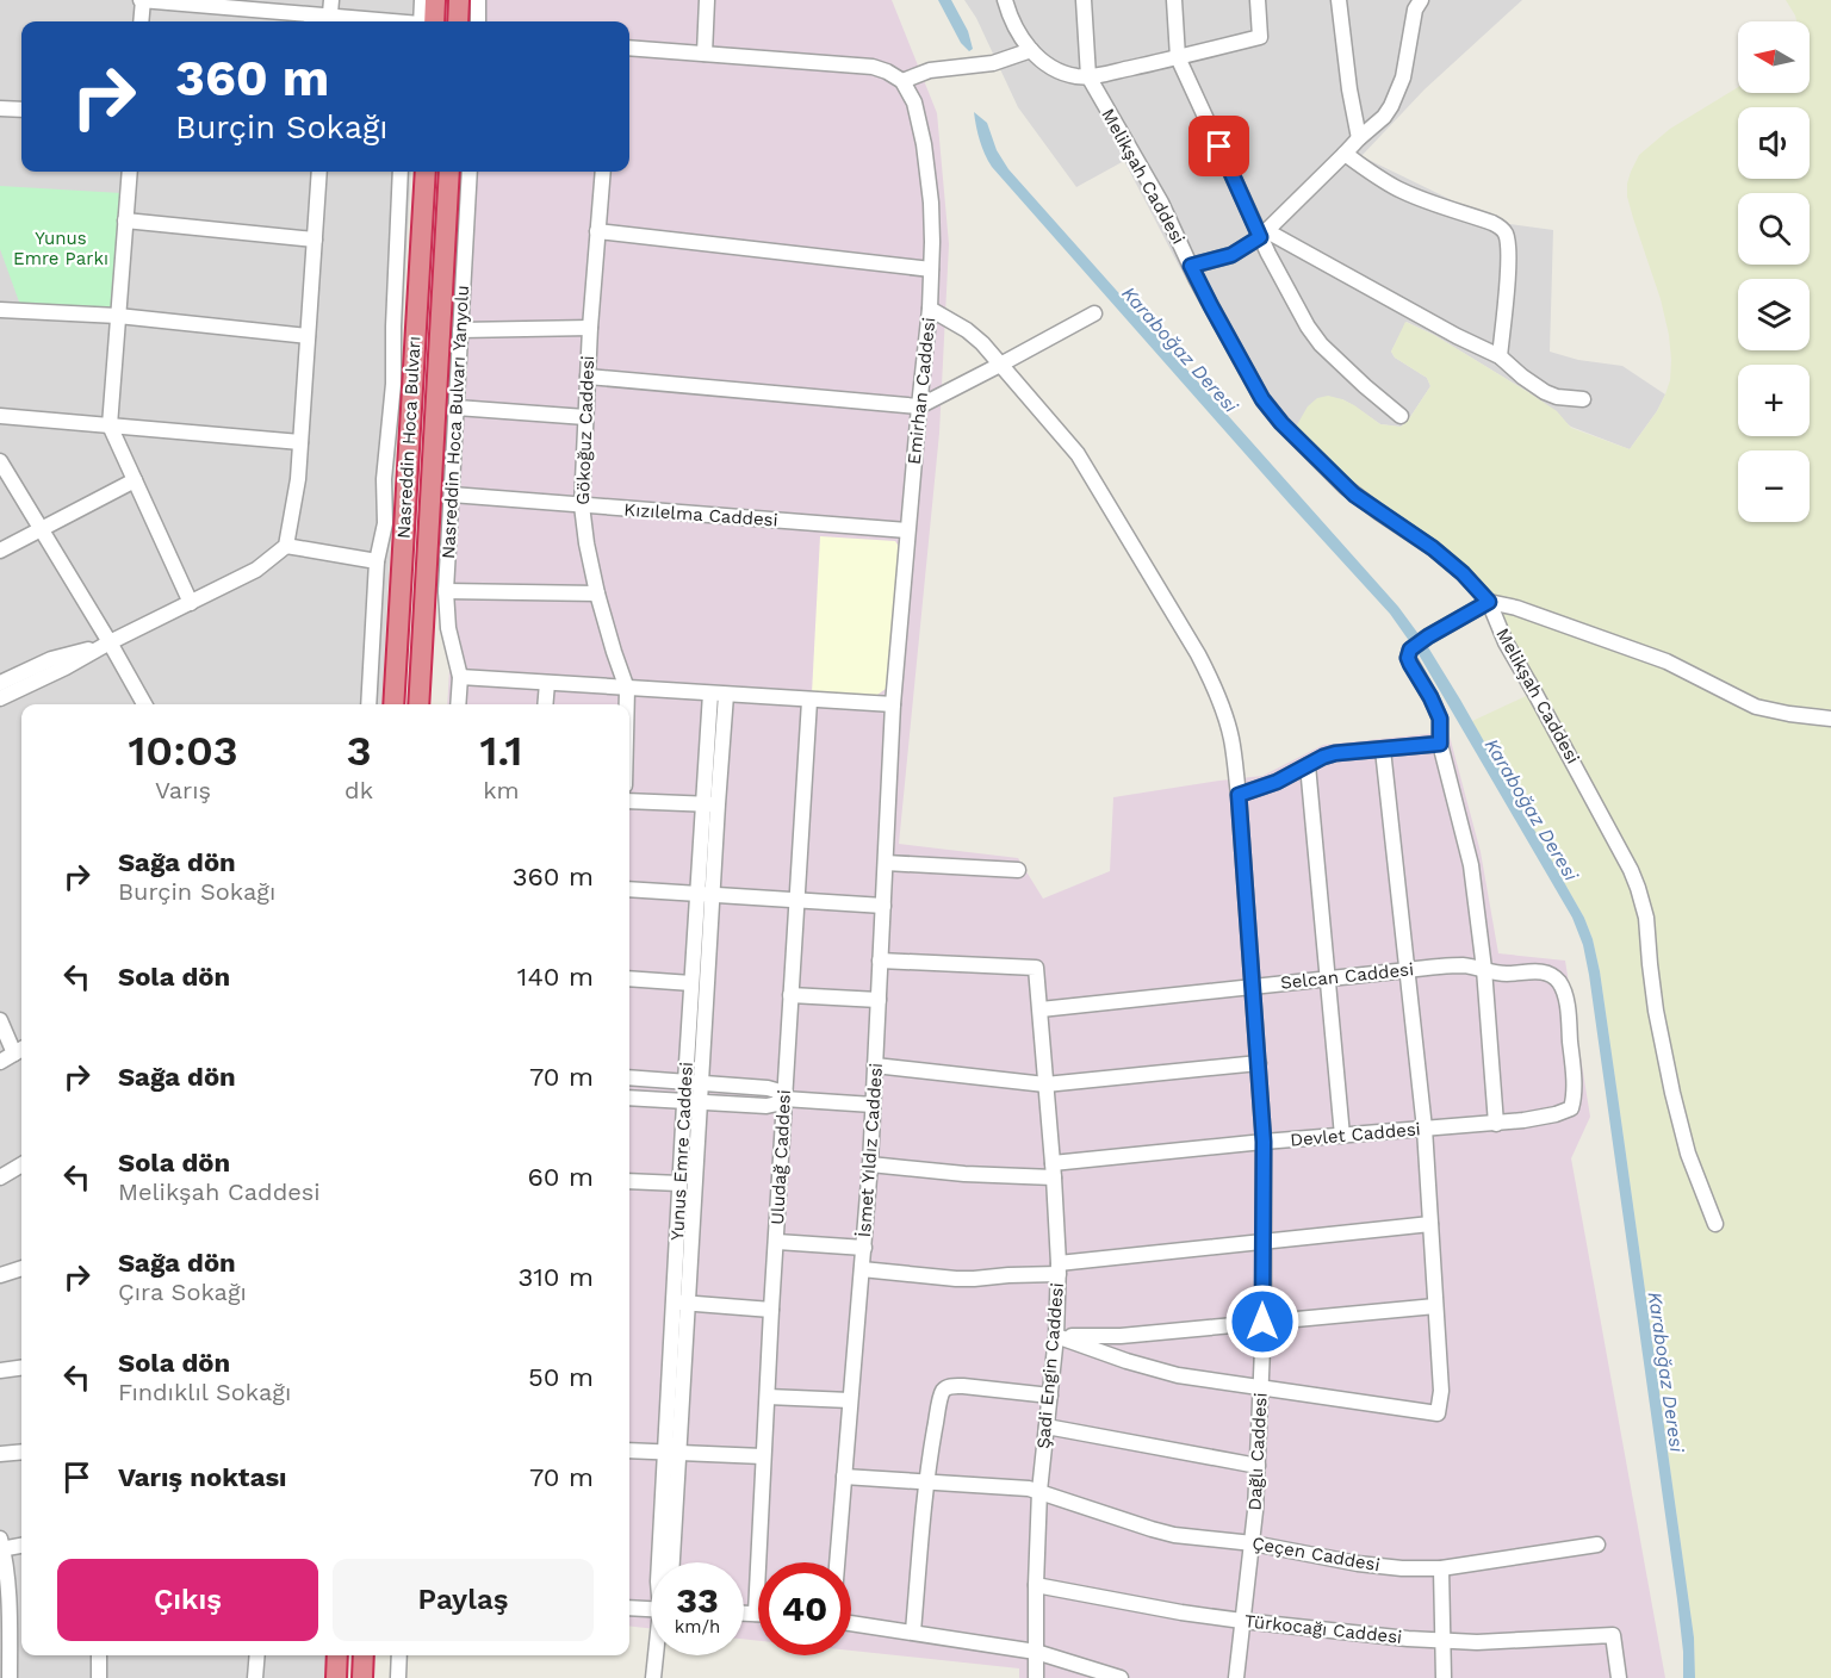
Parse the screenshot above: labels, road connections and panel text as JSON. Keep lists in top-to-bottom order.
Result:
{
  "streets": {
    "highway": ["Nasreddin Hoca Bulvarı"],
    "street": [
      "Melikşah Caddesi",
      "Emirhan Caddesi",
      "Nasreddin Hoca Bulvarı Yanyolu",
      "Gökoğuz Caddesi",
      "Kızılelma Caddesi",
      "Selcan Caddesi",
      "Devlet Caddesi",
      "İsmet Yıldız Caddesi",
      "Yunus Emre Caddesi",
      "Uludağ Caddesi",
      "Şadi Engin Caddesi",
      "Dağlı Caddesi",
      "Çeçen Caddesi",
      "Türkocağı Caddesi"
    ]
  },
  "crossings": [
    ["Emirhan Caddesi", "Kızılelma Caddesi"],
    ["Emirhan Caddesi", "İsmet Yıldız Caddesi"],
    ["Emirhan Caddesi", "Dağlı Caddesi"],
    ["Nasreddin Hoca Bulvarı Yanyolu", "Kızılelma Caddesi"],
    ["Gökoğuz Caddesi", "Kızılelma Caddesi"],
    ["Selcan Caddesi", "Devlet Caddesi"],
    ["Selcan Caddesi", "Şadi Engin Caddesi"],
    ["Selcan Caddesi", "Dağlı Caddesi"],
    ["Devlet Caddesi", "İsmet Yıldız Caddesi"],
    ["Devlet Caddesi", "Şadi Engin Caddesi"],
    ["Devlet Caddesi", "Dağlı Caddesi"],
    ["İsmet Yıldız Caddesi", "Şadi Engin Caddesi"],
    ["İsmet Yıldız Caddesi", "Çeçen Caddesi"],
    ["Şadi Engin Caddesi", "Çeçen Caddesi"],
    ["Şadi Engin Caddesi", "Türkocağı Caddesi"],
    ["Dağlı Caddesi", "Çeçen Caddesi"],
    ["Dağlı Caddesi", "Türkocağı Caddesi"]
  ],
  "water": ["Karaboğaz Deresi"],
  "parks": ["Yunus Emre Parkı"],
  "north": "left",
  "page": {
    "map_buttons": ["+", "−"],
    "turn": ["360 m", "Burçin Sokağı"],
    "eta": [
      "10:03",
      "Varış",
      "3",
      "dk",
      "1.1",
      "km"
    ],
    "list": [
      {
        "name": "Sağa dön",
        "note": "Burçin Sokağı",
        "value": "360 m"
      },
      {
        "name": "Sola dön",
        "value": "140 m"
      },
      {
        "name": "Sağa dön",
        "value": "70 m"
      },
      {
        "name": "Sola dön",
        "note": "Melikşah Caddesi",
        "value": "60 m"
      },
      {
        "name": "Sağa dön",
        "note": "Çıra Sokağı",
        "value": "310 m"
      },
      {
        "name": "Sola dön",
        "note": "Fındıklıl Sokağı",
        "value": "50 m"
      },
      {
        "name": "Varış noktası",
        "value": "70 m"
      }
    ],
    "buttons": ["Çıkış", "Paylaş"],
    "speed": "33 km/h",
    "limit": "40"
  }
}
